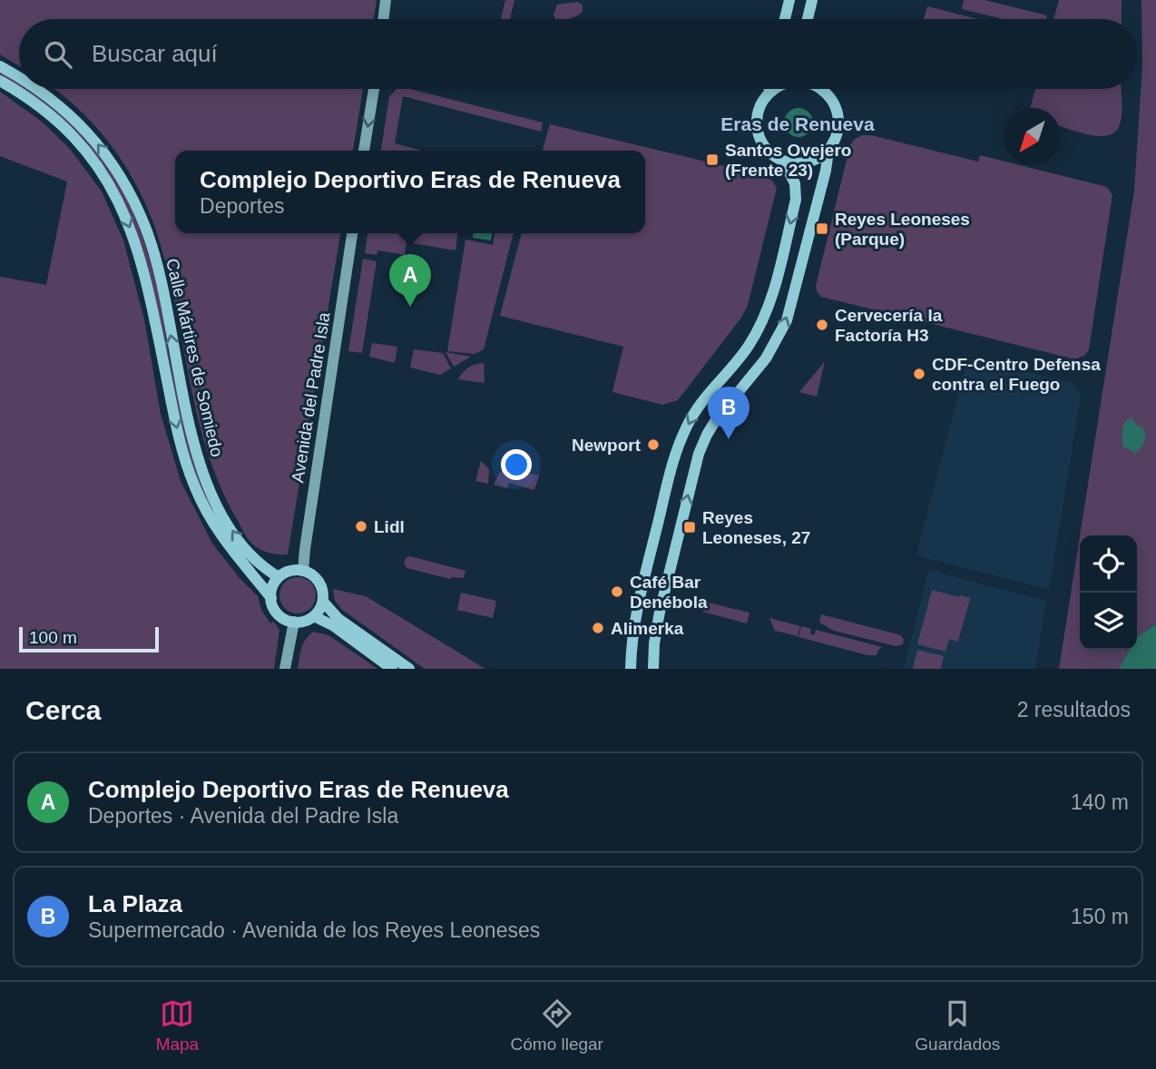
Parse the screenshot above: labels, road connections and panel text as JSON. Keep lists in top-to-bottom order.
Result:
{
  "streets": {
    "main road": ["Calle Mártires de Somiedo", "Avenida del Padre Isla"]
  },
  "crossings": [
    ["Calle Mártires de Somiedo", "Avenida del Padre Isla"]
  ],
  "districts": ["Eras de Renueva"],
  "places": {
    "transit": ["Santos Ovejero (Frente 23)", "Reyes Leoneses (Parque)", "Reyes Leoneses, 27"],
    "other": [
      "Cervecería la Factoría H3",
      "CDF-Centro Defensa contra el Fuego",
      "Newport",
      "Lidl",
      "Café Bar Denébola",
      "Alimerka"
    ]
  },
  "scale_bar": "100 m",
  "north": "bottom left",
  "page": {
    "search": "Buscar aquí",
    "popup": ["Complejo Deportivo Eras de Renueva", "Deportes"],
    "pins": ["A", "B"],
    "scale": "100 m",
    "heading": ["Cerca", "2 resultados"],
    "list": [
      {
        "mark": "A",
        "name": "Complejo Deportivo Eras de Renueva",
        "note": "Deportes · Avenida del Padre Isla",
        "value": "140 m"
      },
      {
        "mark": "B",
        "name": "La Plaza",
        "note": "Supermercado · Avenida de los Reyes Leoneses",
        "value": "150 m"
      }
    ],
    "nav": ["Mapa", "Cómo llegar", "Guardados"]
  }
}
